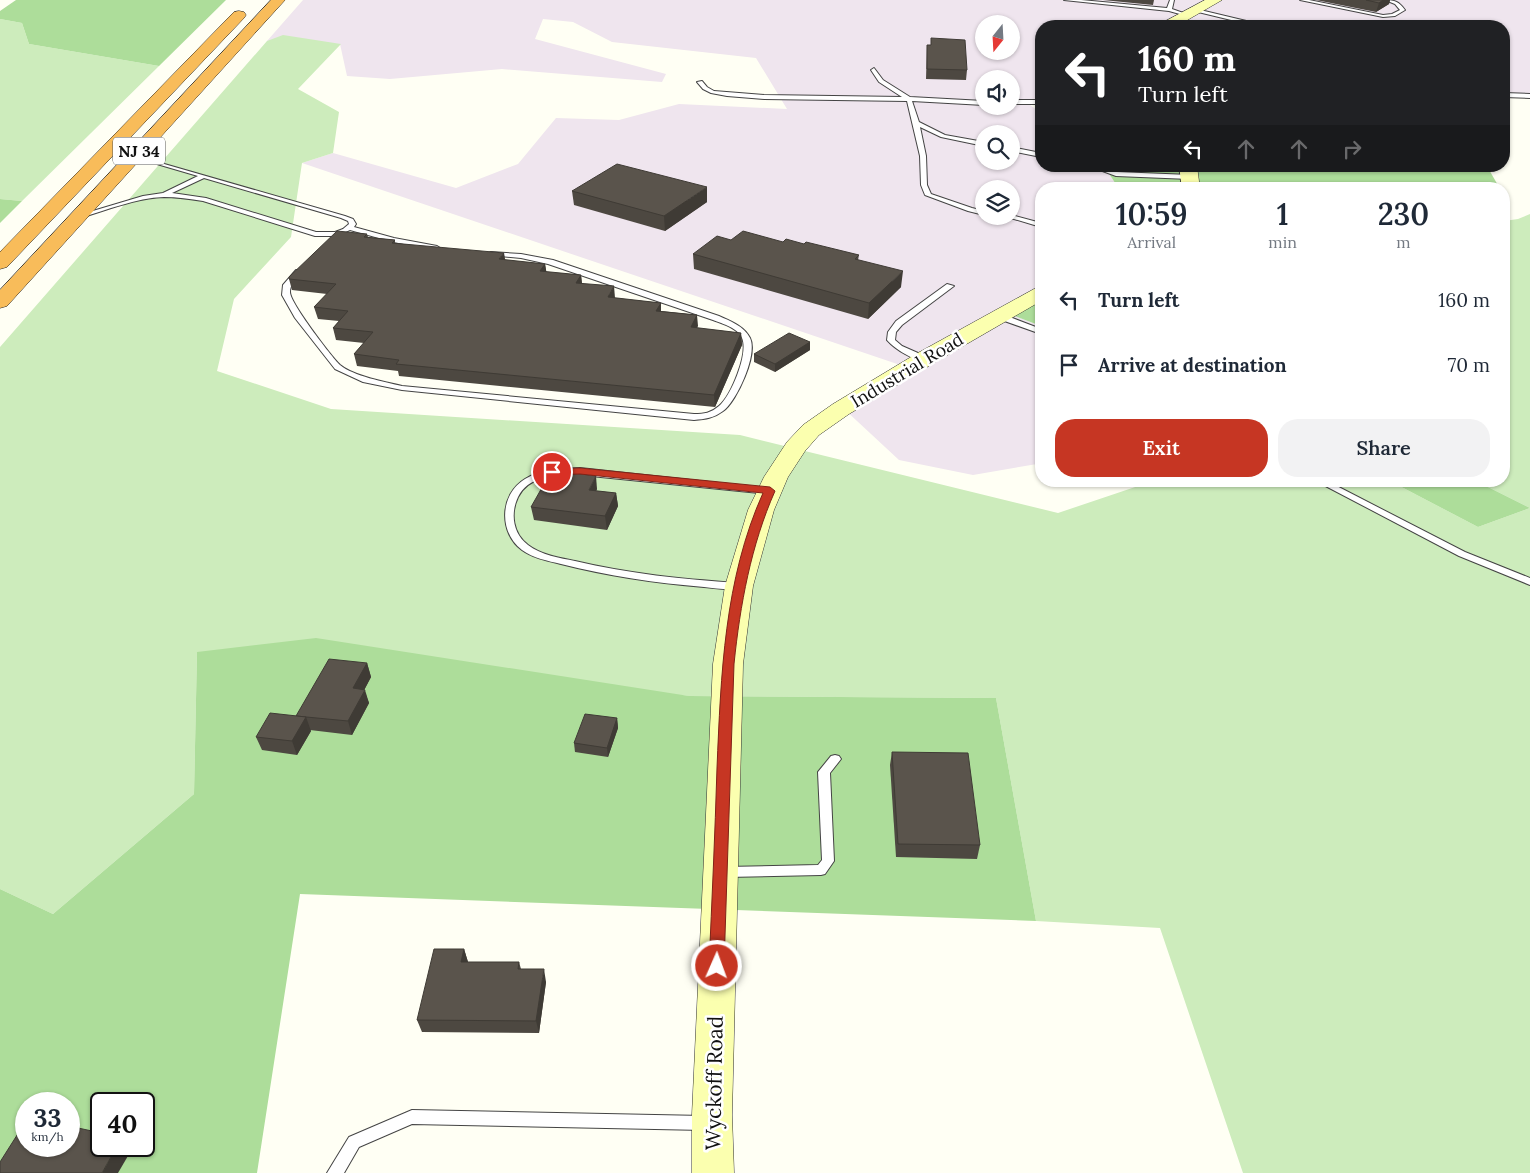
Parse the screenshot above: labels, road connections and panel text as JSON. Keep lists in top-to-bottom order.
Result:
{
  "streets": {
    "highway": ["NJ 34"],
    "street": ["Industrial Road", "Wyckoff Road"]
  },
  "crossings": [
    ["Industrial Road", "Wyckoff Road"]
  ],
  "north": "bottom",
  "page": {
    "turn": ["160 m", "Turn left"],
    "eta": [
      "10:59",
      "Arrival",
      "1",
      "min",
      "230",
      "m"
    ],
    "list": [
      {
        "name": "Turn left",
        "value": "160 m"
      },
      {
        "name": "Arrive at destination",
        "value": "70 m"
      }
    ],
    "buttons": ["Exit", "Share"],
    "speed": "33 km/h",
    "limit": "40"
  }
}
